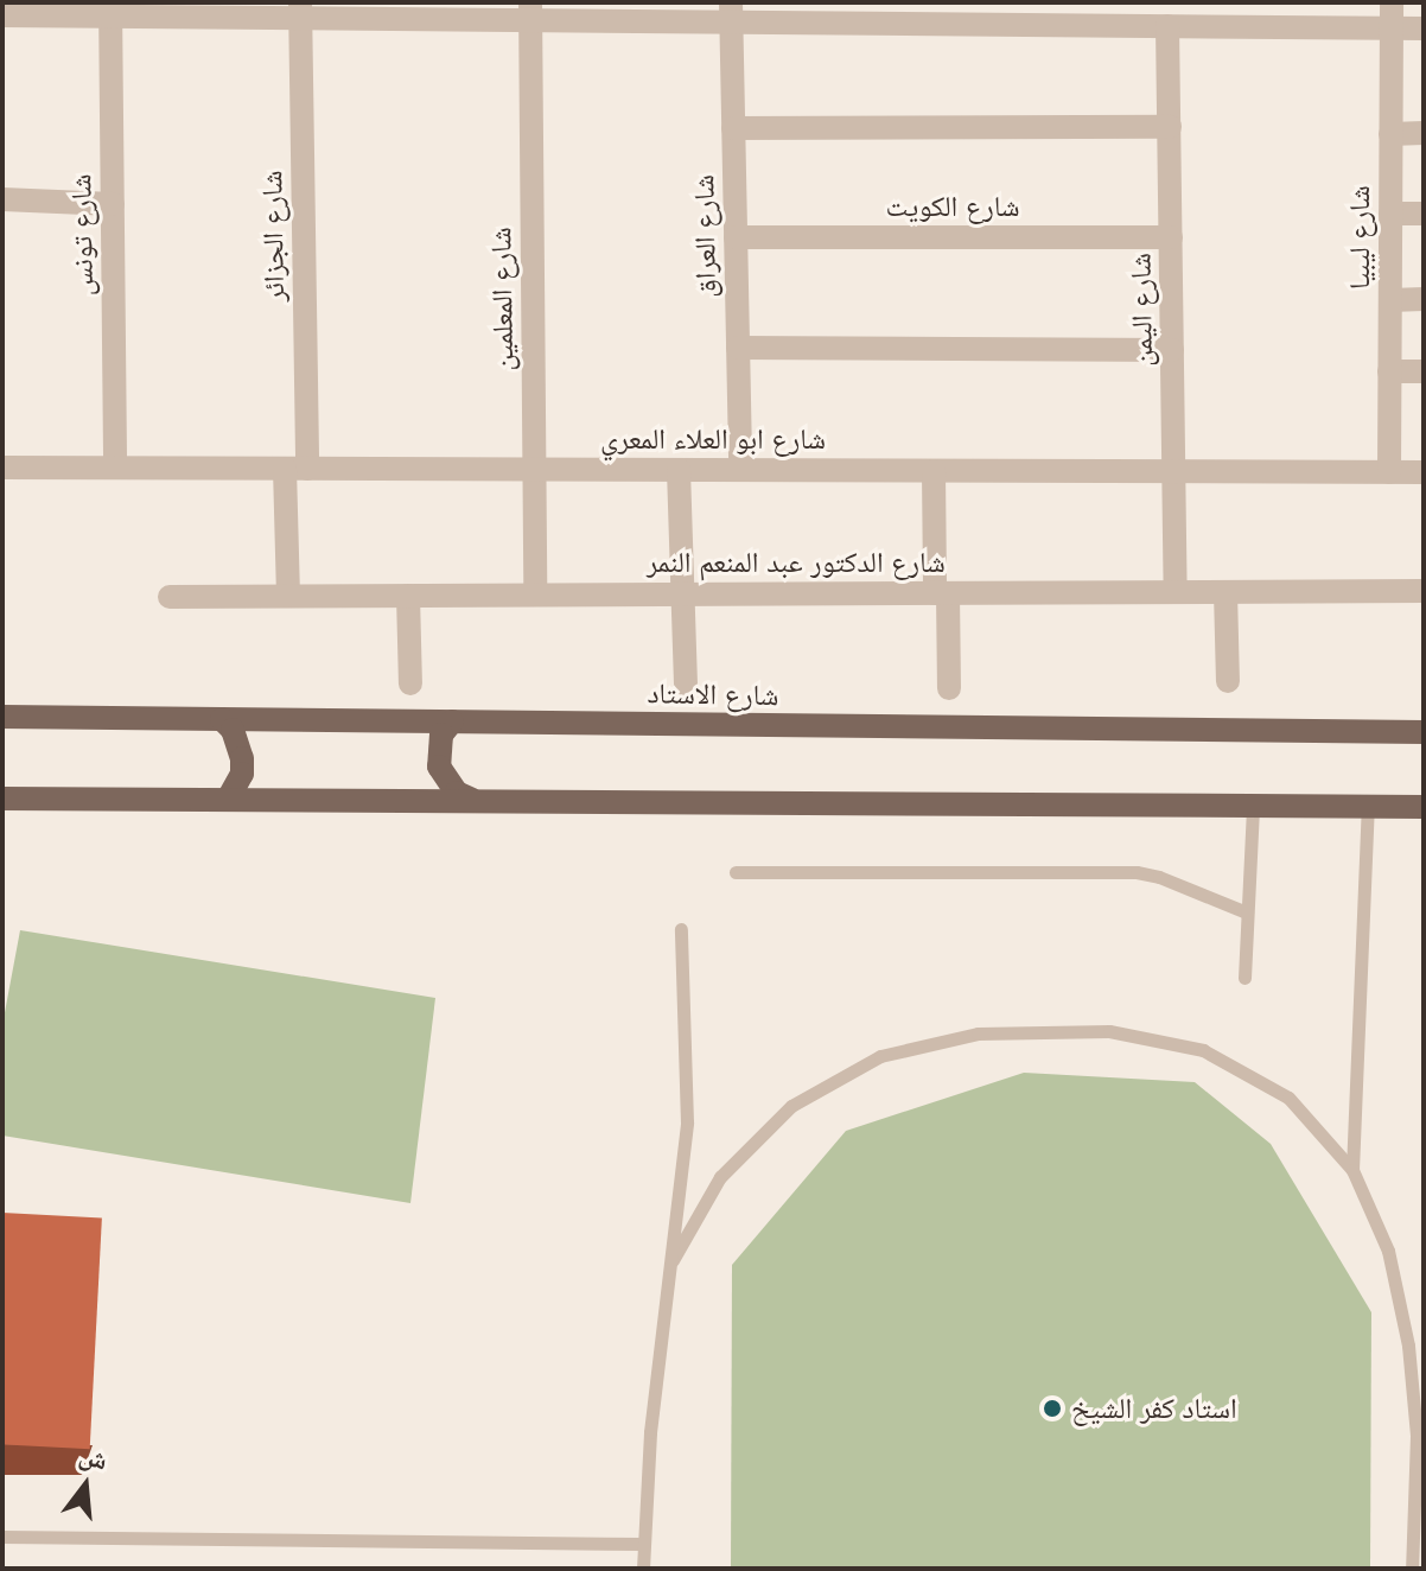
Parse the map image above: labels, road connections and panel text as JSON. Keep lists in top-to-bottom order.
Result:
{
  "streets": {
    "main road": ["شارع الاستاد"],
    "street": [
      "شارع الكويت",
      "شارع تونس",
      "شارع الجزائر",
      "شارع العراق",
      "شارع ليبيا",
      "شارع المعلمين",
      "شارع اليمن",
      "شارع ابو العلاء المعري",
      "شارع الدكتور عبد المنعم النمر"
    ]
  },
  "crossings": [
    ["شارع الكويت", "شارع العراق"],
    ["شارع الكويت", "شارع اليمن"],
    ["شارع تونس", "شارع ابو العلاء المعري"],
    ["شارع الجزائر", "شارع ابو العلاء المعري"],
    ["شارع الجزائر", "شارع الدكتور عبد المنعم النمر"],
    ["شارع العراق", "شارع ابو العلاء المعري"],
    ["شارع ليبيا", "شارع ابو العلاء المعري"],
    ["شارع المعلمين", "شارع ابو العلاء المعري"],
    ["شارع المعلمين", "شارع الدكتور عبد المنعم النمر"],
    ["شارع اليمن", "شارع ابو العلاء المعري"],
    ["شارع اليمن", "شارع الدكتور عبد المنعم النمر"]
  ],
  "places": ["استاد كفر الشيخ"],
  "north": "top"
}
